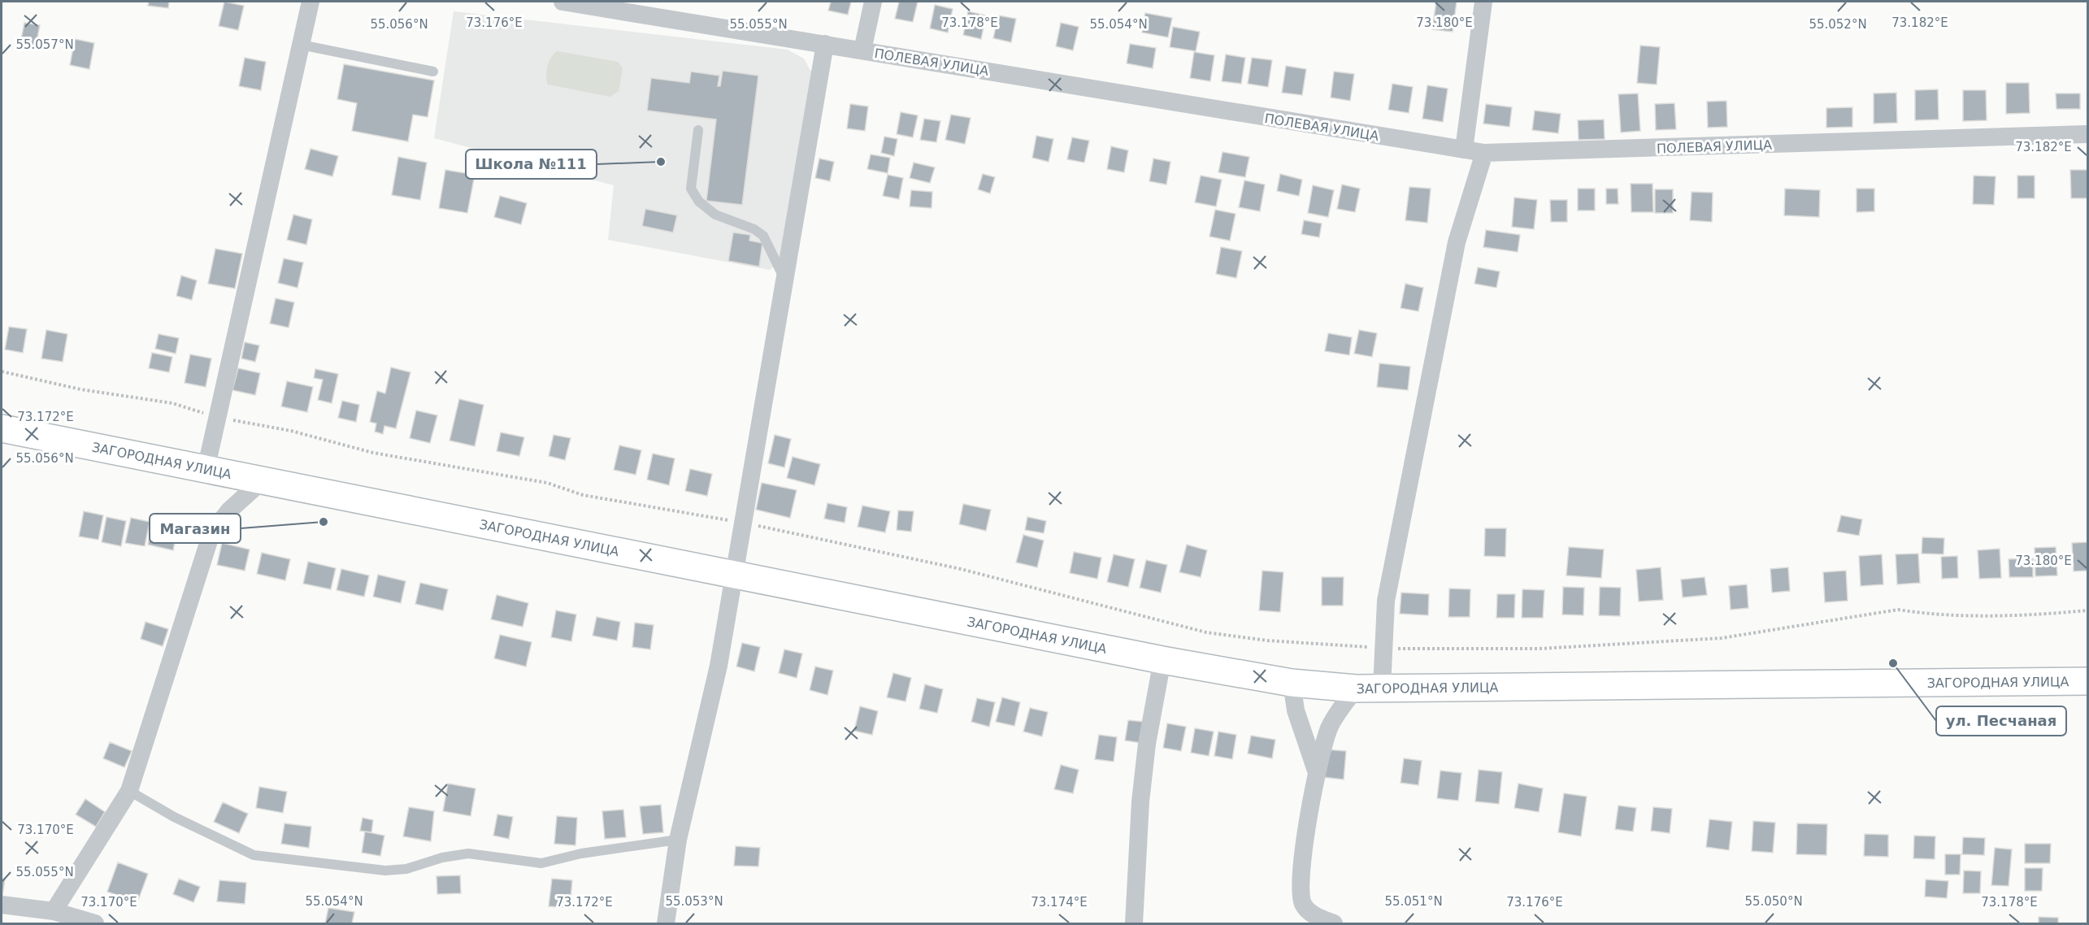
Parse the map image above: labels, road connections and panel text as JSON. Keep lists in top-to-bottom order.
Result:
{
  "streets": {
    "street": ["ПОЛЕВАЯ УЛИЦА", "ЗАГОРОДНАЯ УЛИЦА"]
  },
  "places": ["Школа №111", "Магазин", "ул. Песчаная"],
  "coordinates": [
    "73.176°E",
    "73.178°E",
    "73.180°E",
    "73.182°E",
    "55.056°N",
    "55.055°N",
    "55.054°N",
    "55.052°N",
    "55.057°N",
    "73.172°E",
    "73.170°E",
    "55.053°N",
    "55.051°N",
    "55.050°N",
    "73.174°E"
  ]
}
